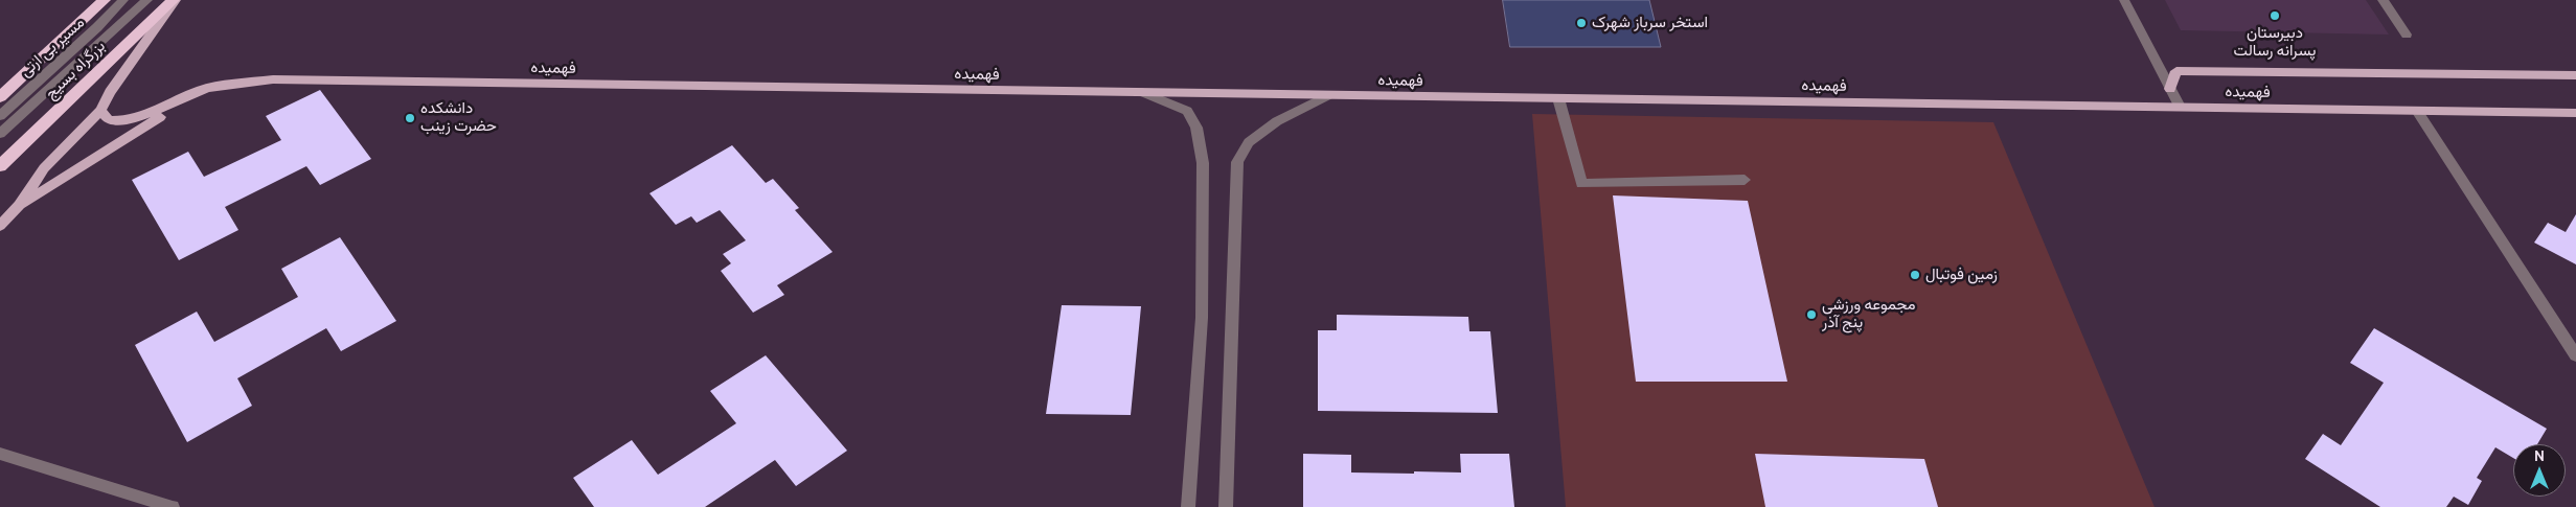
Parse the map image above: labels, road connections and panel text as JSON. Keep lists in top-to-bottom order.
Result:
{
  "streets": {
    "highway": ["بزرگراه بسیج"],
    "main road": ["فهمیده"],
    "street": ["مسیر بی ارتی"]
  },
  "places": [
    "دبیرستان پسرانه رسالت",
    "استخر سرباز شهرک",
    "دانشکده حضرت زینب",
    "زمین فوتبال",
    "مجموعه ورزشی پنج آذر"
  ],
  "north": "top"
}
